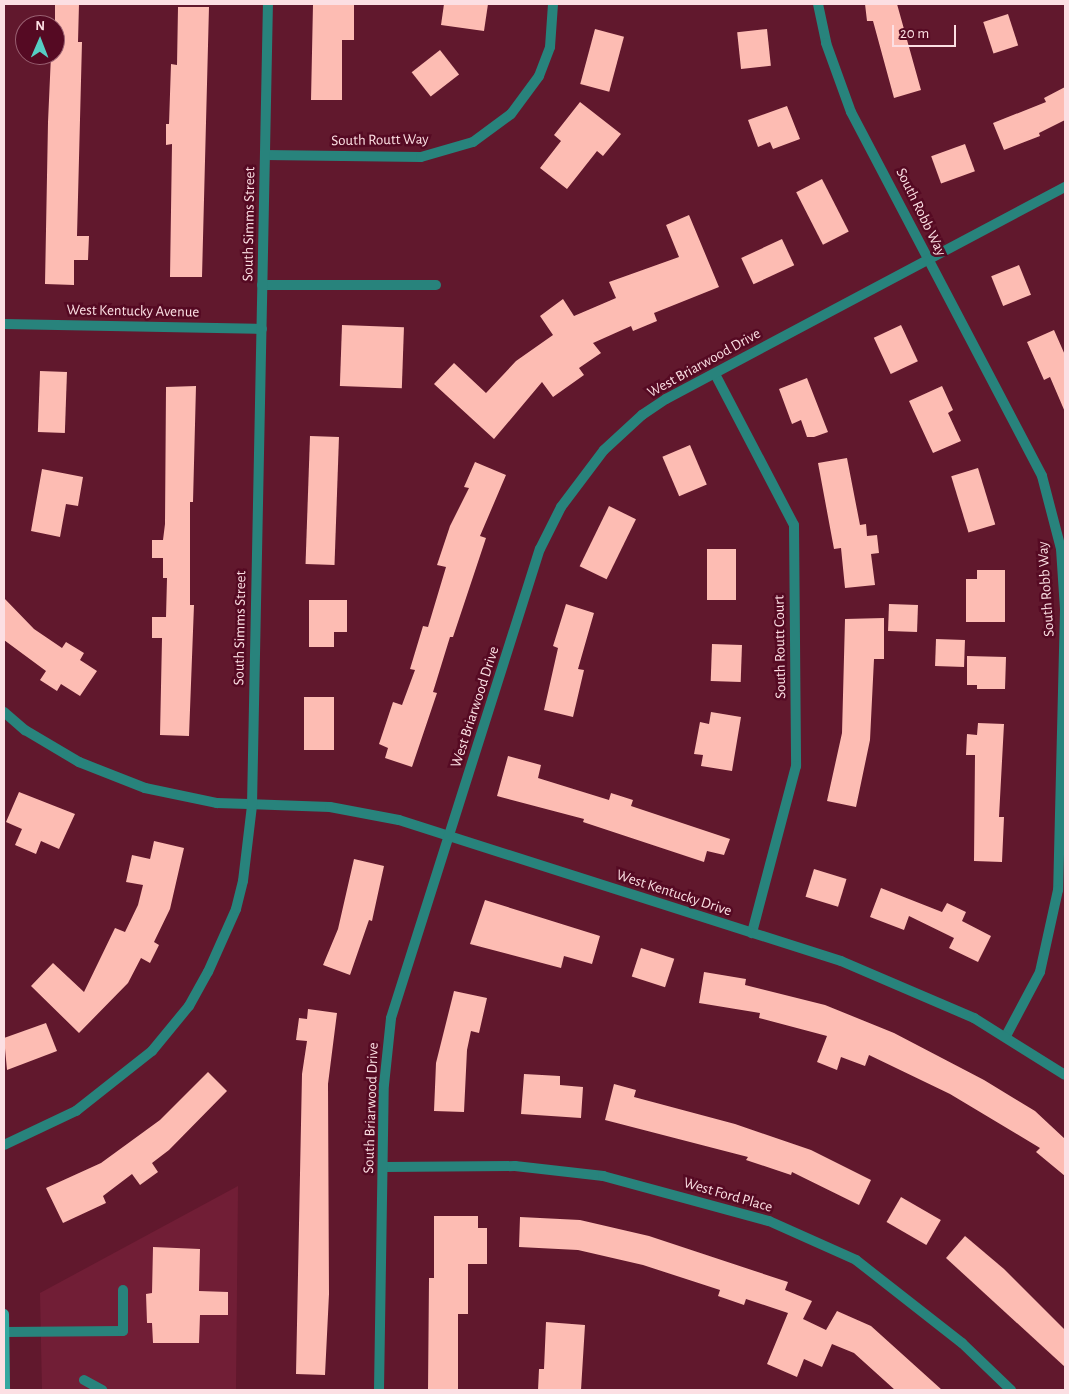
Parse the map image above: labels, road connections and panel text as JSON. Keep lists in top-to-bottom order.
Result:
{
  "streets": {
    "street": [
      "South Routt Way",
      "South Robb Way",
      "South Simms Street",
      "West Kentucky Avenue",
      "West Briarwood Drive",
      "South Routt Court",
      "West Kentucky Drive",
      "South Briarwood Drive",
      "West Ford Place"
    ]
  },
  "crossings": [
    ["South Routt Way", "South Simms Street"],
    ["South Robb Way", "West Briarwood Drive"],
    ["South Robb Way", "West Kentucky Drive"],
    ["South Simms Street", "West Kentucky Avenue"],
    ["South Simms Street", "West Kentucky Drive"],
    ["West Briarwood Drive", "South Routt Court"],
    ["West Briarwood Drive", "West Kentucky Drive"],
    ["West Briarwood Drive", "South Briarwood Drive"],
    ["South Routt Court", "West Kentucky Drive"],
    ["West Kentucky Drive", "South Briarwood Drive"],
    ["South Briarwood Drive", "West Ford Place"]
  ],
  "scale_bar": "20 m",
  "north": "top"
}
